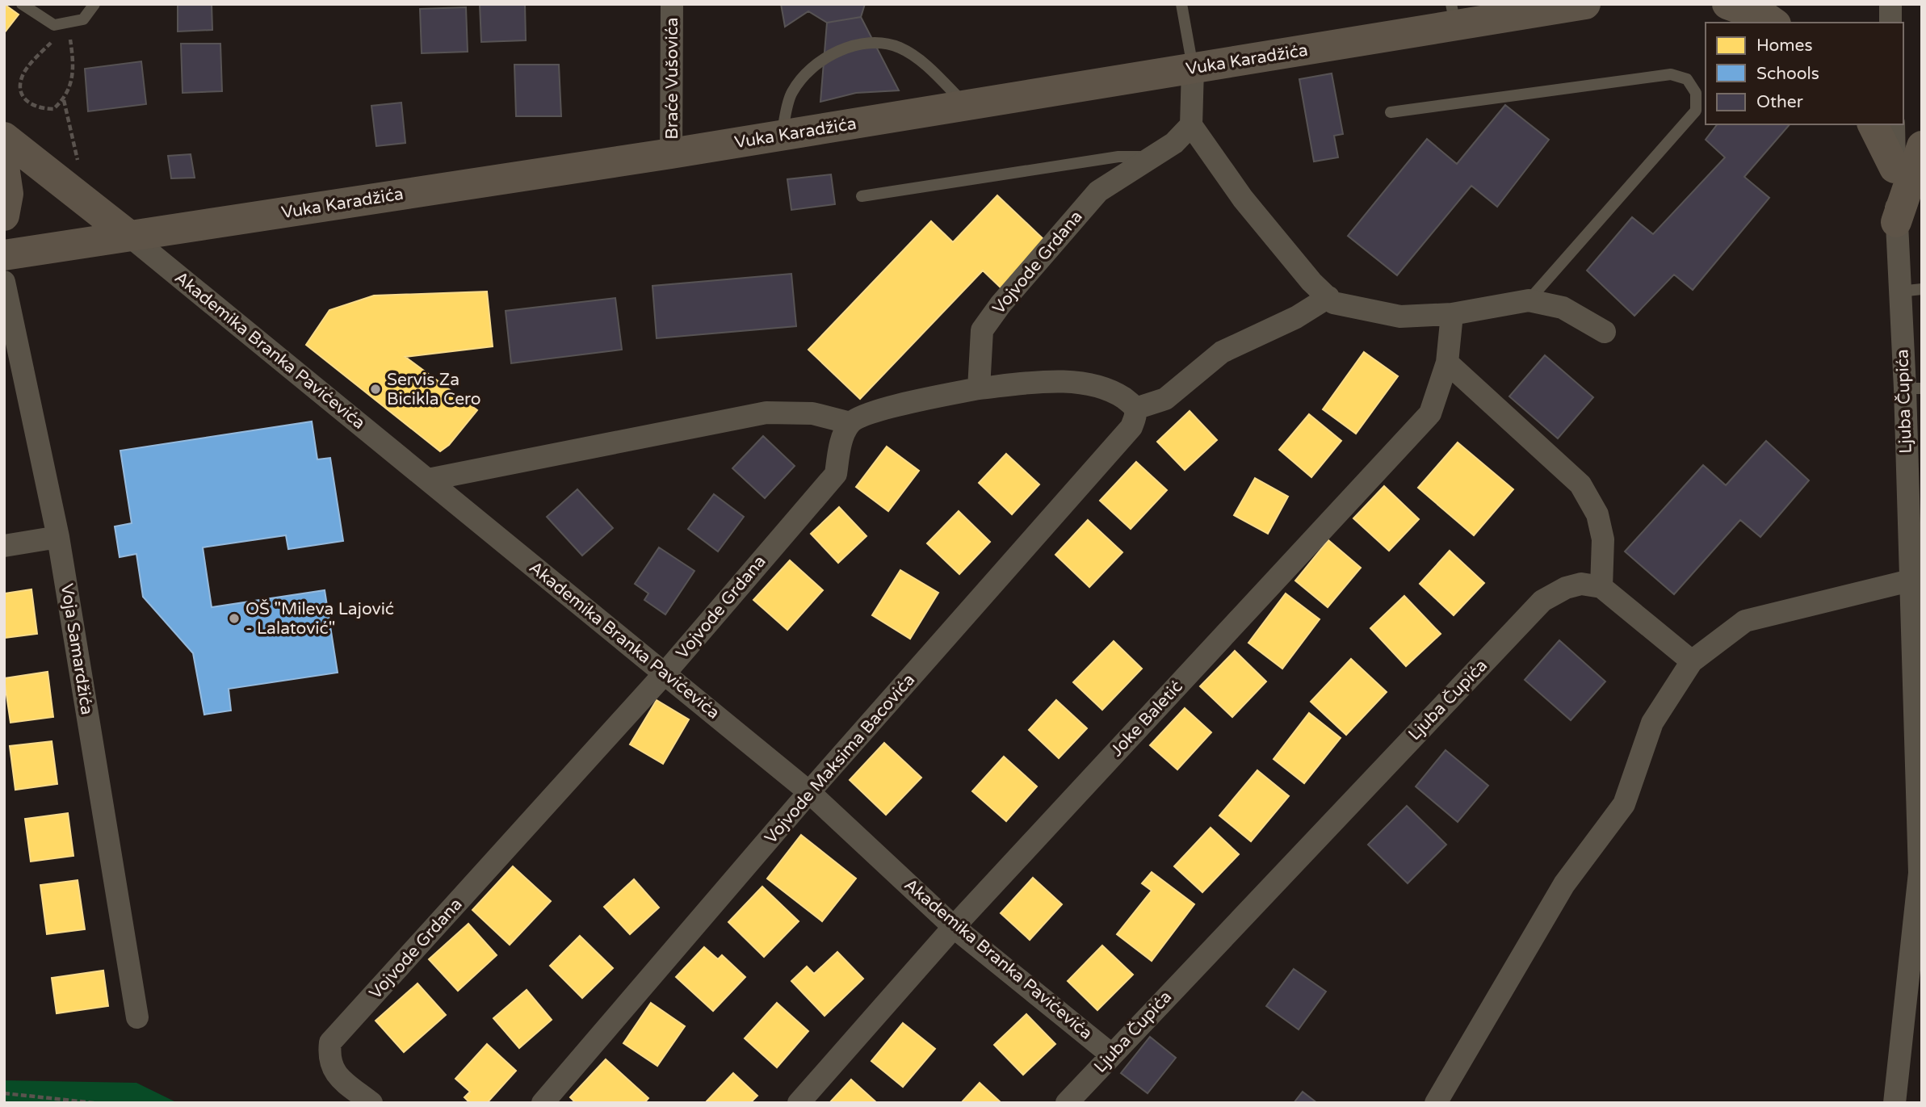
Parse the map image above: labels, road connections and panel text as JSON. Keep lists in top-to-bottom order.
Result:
{
  "streets": {
    "street": [
      "Vuka Karadžića",
      "Braće Vušovića",
      "Vojvode Grdana",
      "Akademika Branka Pavićevića",
      "Ljuba Čupića",
      "Voja Samardžića",
      "Joke Baletić",
      "Vojvode Maksima Bacovića"
    ]
  },
  "crossings": [
    ["Vuka Karadžića", "Braće Vušovića"],
    ["Vuka Karadžića", "Akademika Branka Pavićevića"],
    ["Vojvode Grdana", "Akademika Branka Pavićevića"],
    ["Akademika Branka Pavićevića", "Ljuba Čupića"],
    ["Akademika Branka Pavićevića", "Joke Baletić"],
    ["Akademika Branka Pavićevića", "Vojvode Maksima Bacovića"]
  ],
  "places": ["Servis Za Bicikla Cero", "OŠ \"Mileva Lajović - Lalatović\""],
  "legend": ["Homes", "Schools", "Other"]
}
